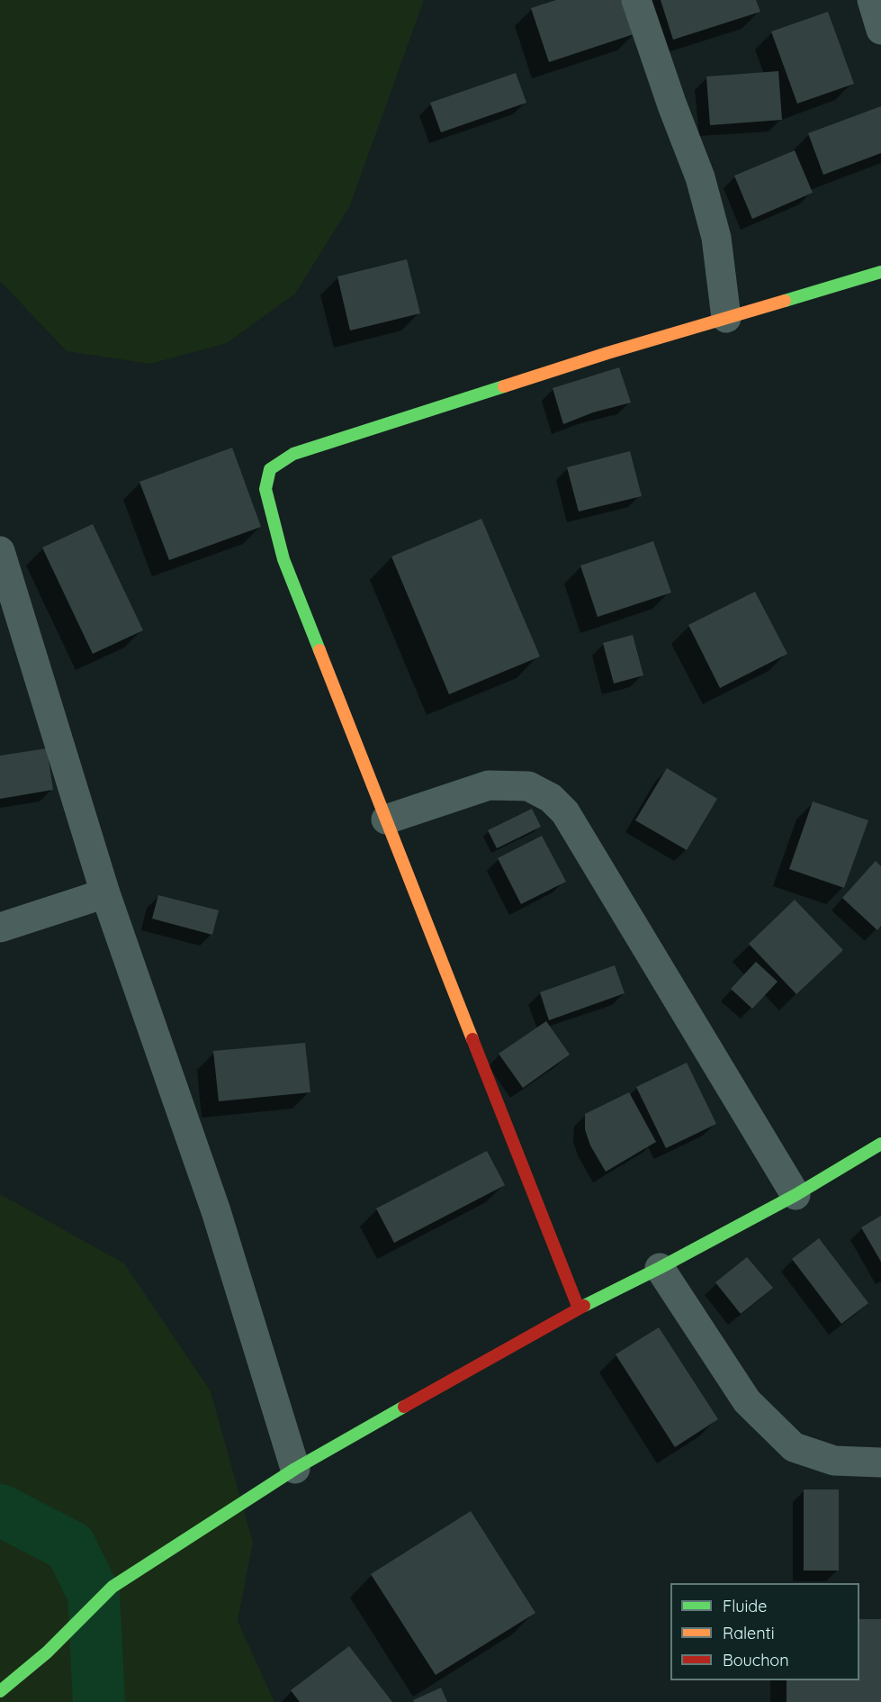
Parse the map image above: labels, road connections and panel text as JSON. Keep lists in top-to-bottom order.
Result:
{
  "legend": ["Fluide", "Ralenti", "Bouchon"]
}
